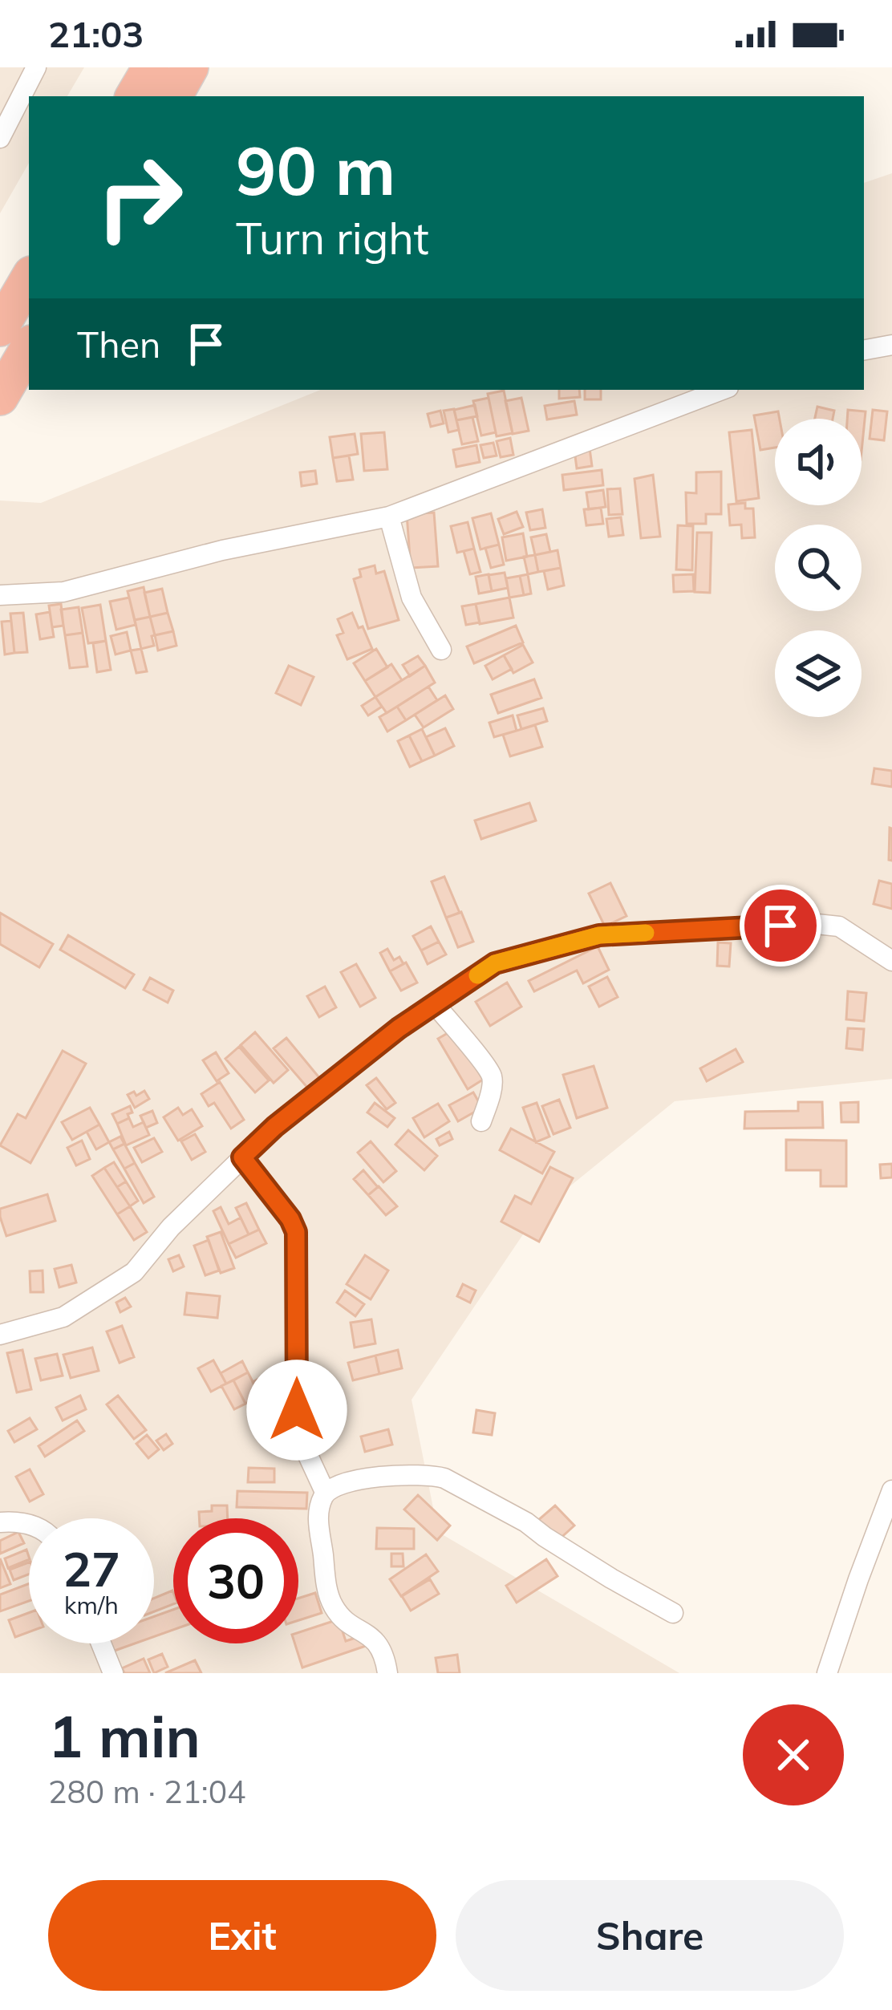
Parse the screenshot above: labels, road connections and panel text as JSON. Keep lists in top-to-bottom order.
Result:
{
  "page": {
    "status": "21:03",
    "turn": ["90 m", "Turn right"],
    "then": "Then",
    "speed": "27 km/h",
    "limit": "30",
    "heading": ["1 min", "280 m · 21:04"],
    "buttons": ["Exit", "Share"]
  }
}
